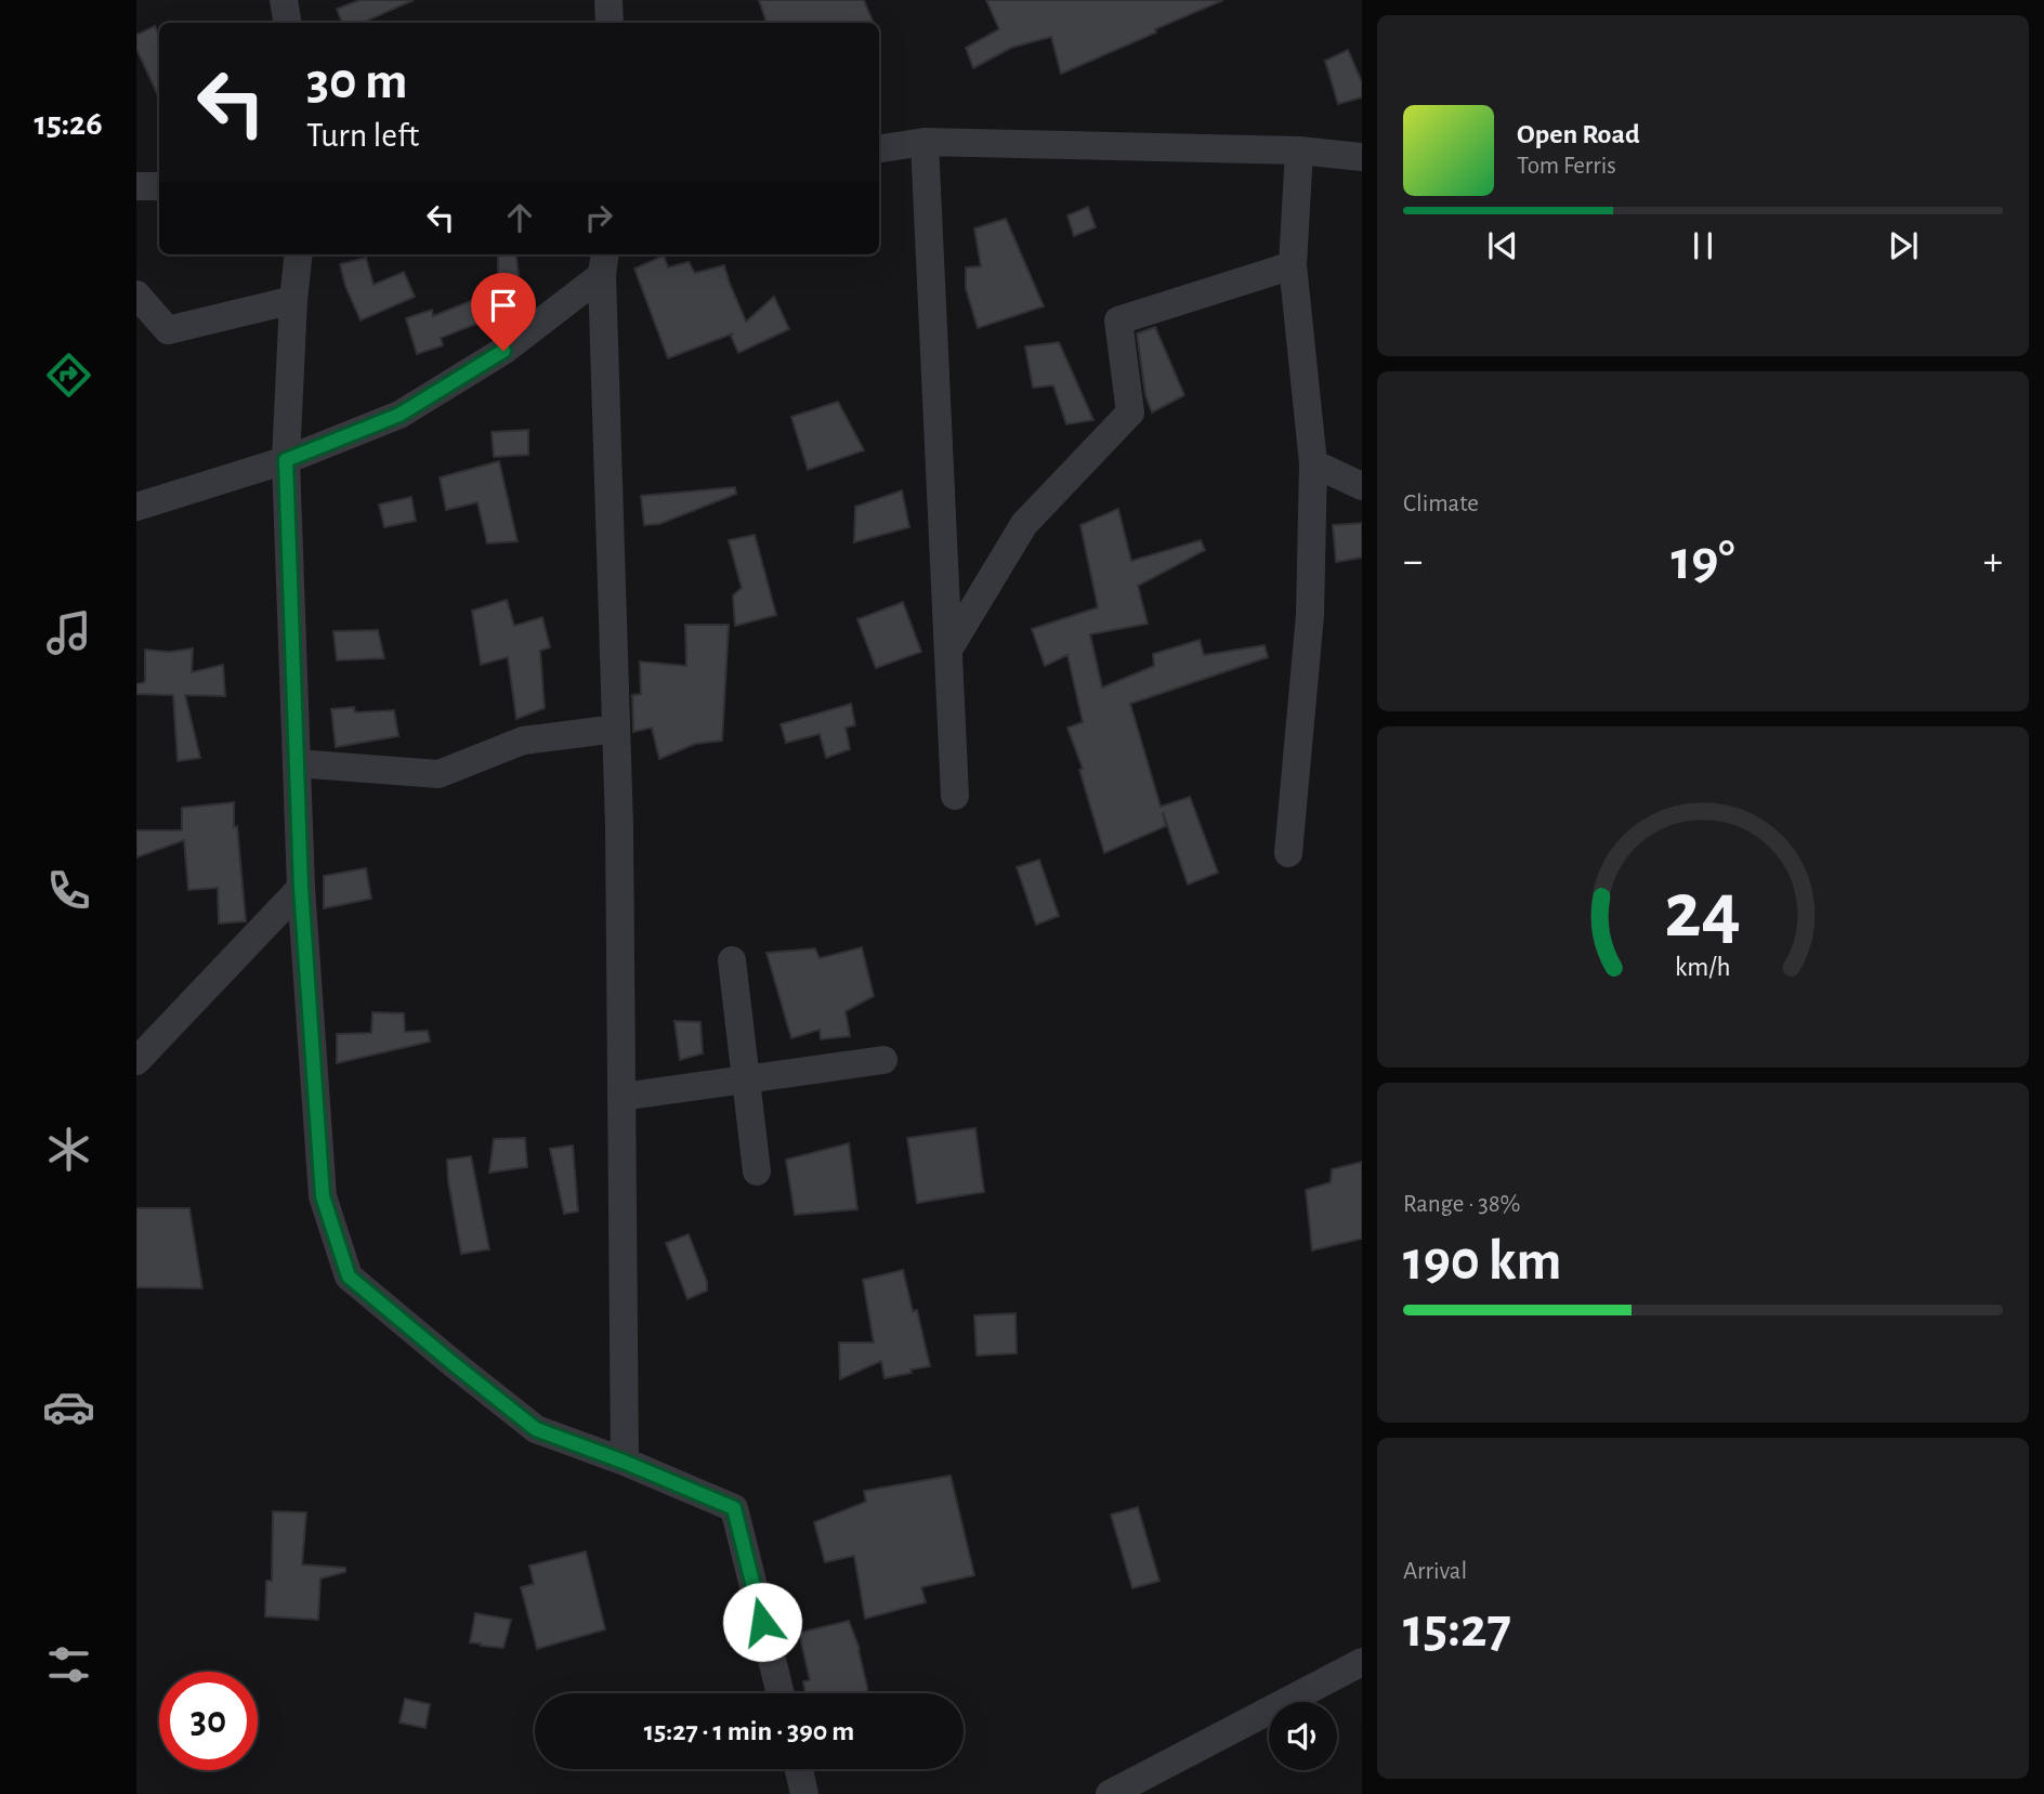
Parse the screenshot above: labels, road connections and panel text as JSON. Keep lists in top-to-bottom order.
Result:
{
  "page": {
    "tabs": "15:26",
    "turn": ["30 m", "Turn left"],
    "song": ["Open Road", "Tom Ferris"],
    "tile": [
      "Climate",
      ["Range · 38%", "190 km"],
      ["Arrival", "15:27"]
    ],
    "heat": ["−", "19°", "+"],
    "limit": "30",
    "trip": "15:27 · 1 min · 390 m",
    "gauge": ["24", "km/h"]
  }
}
